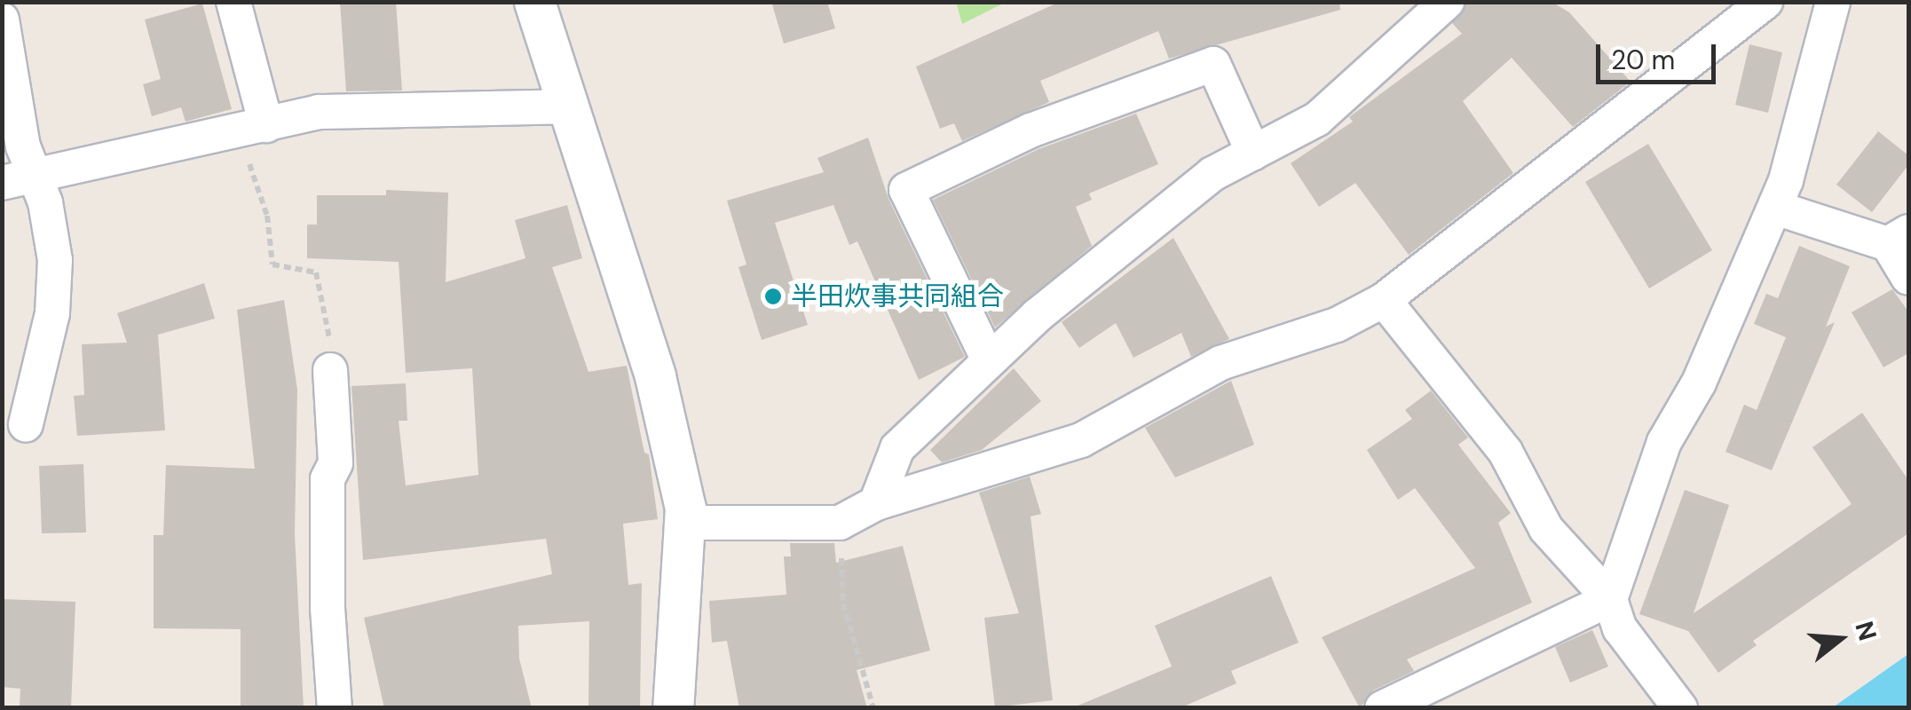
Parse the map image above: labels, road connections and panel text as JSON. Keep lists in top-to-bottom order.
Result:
{
  "places": ["半田炊事共同組合"],
  "scale_bar": "20 m",
  "north": "right"
}
